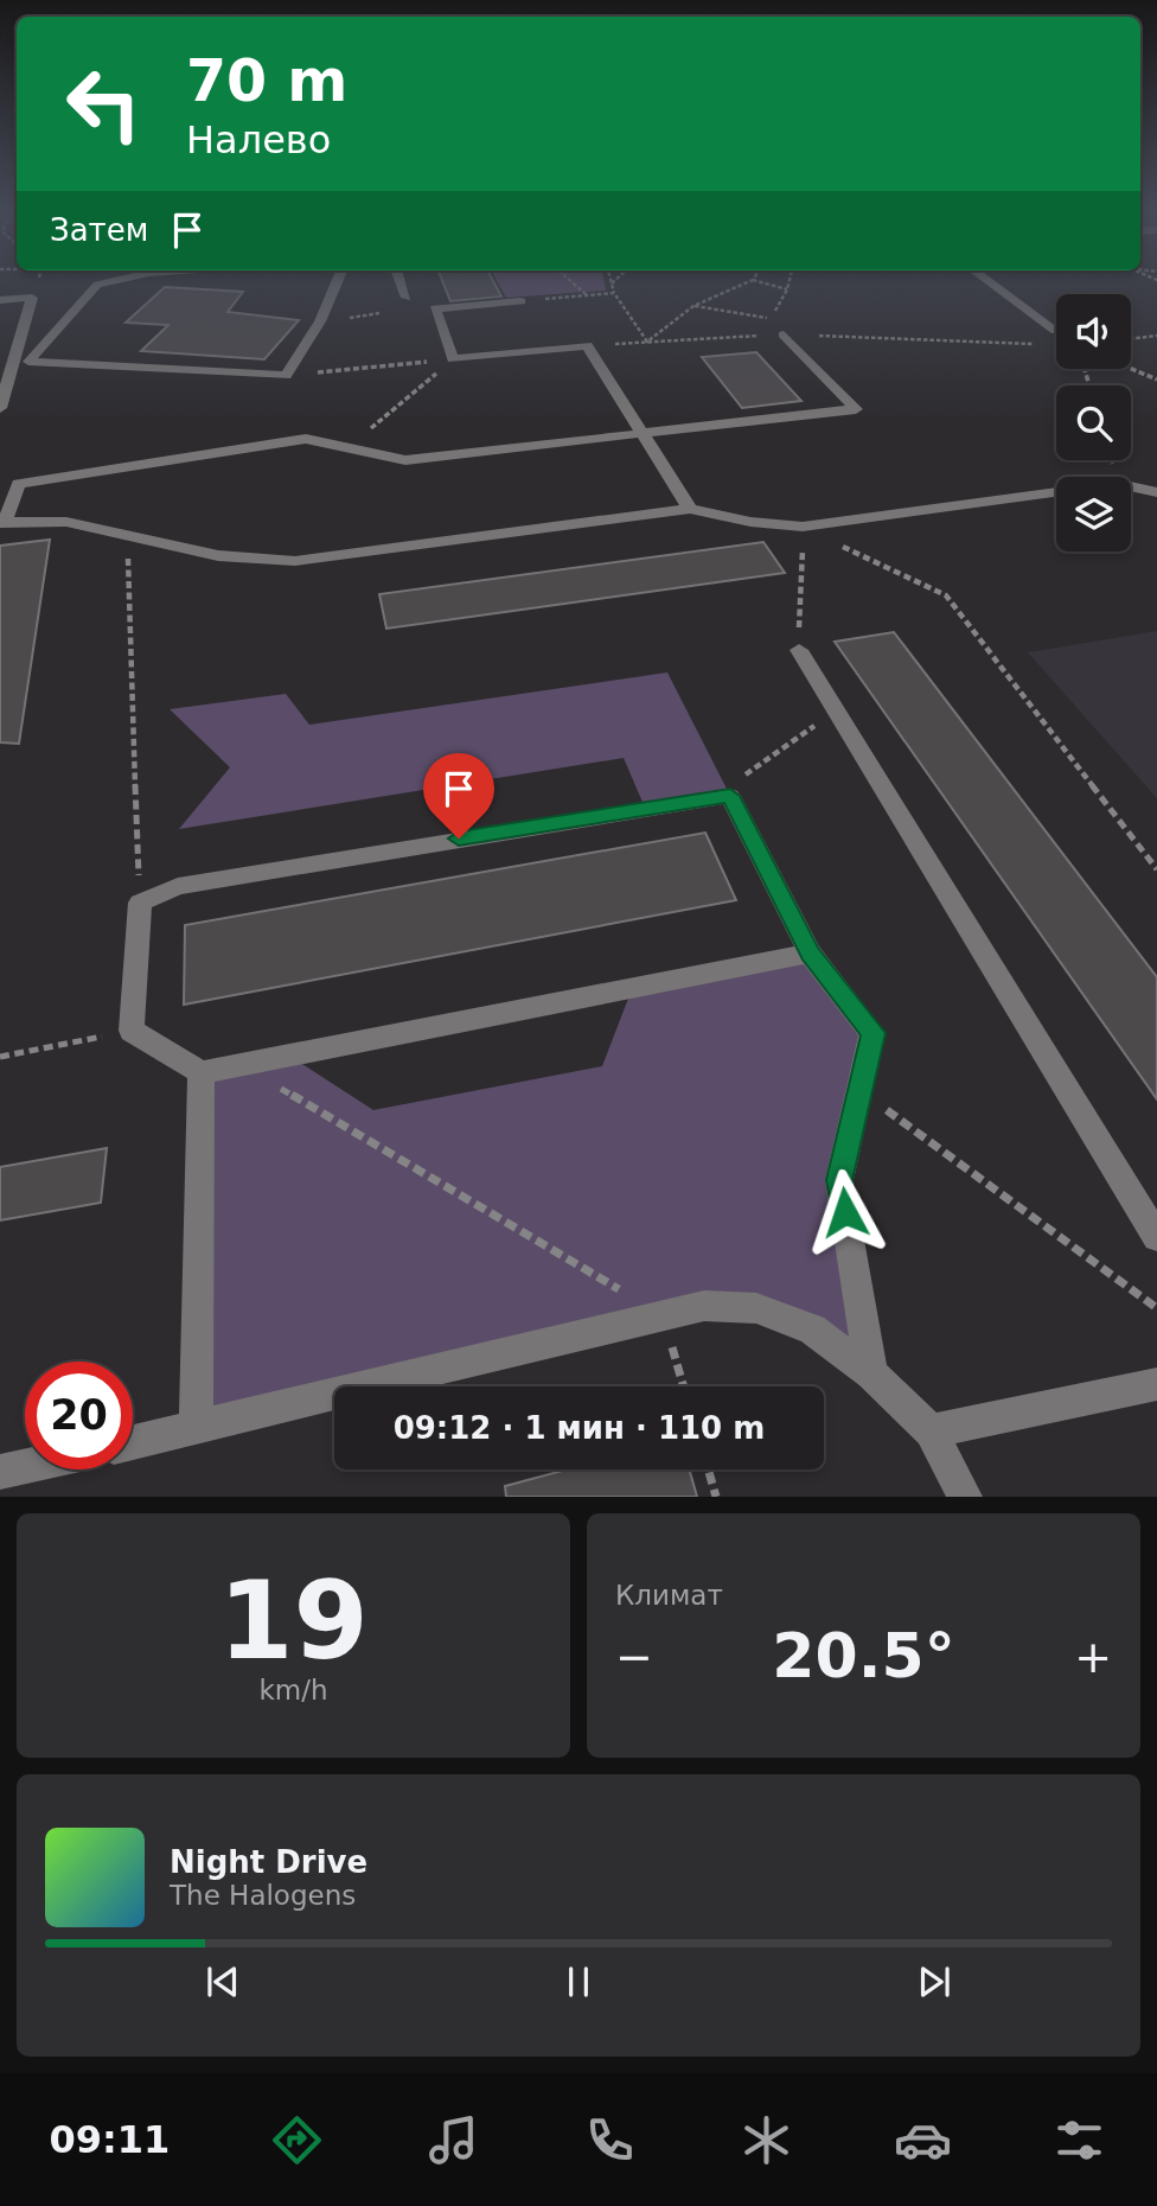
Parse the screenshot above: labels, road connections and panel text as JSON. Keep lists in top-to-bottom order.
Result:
{
  "page": {
    "turn": ["70 m", "Налево"],
    "then": "Затем",
    "limit": "20",
    "trip": "09:12 · 1 мин · 110 m",
    "tile": [
      ["19", "km/h"],
      "Климат"
    ],
    "heat": ["−", "20.5°", "+"],
    "song": ["Night Drive", "The Halogens"],
    "tabs": "09:11"
  }
}
